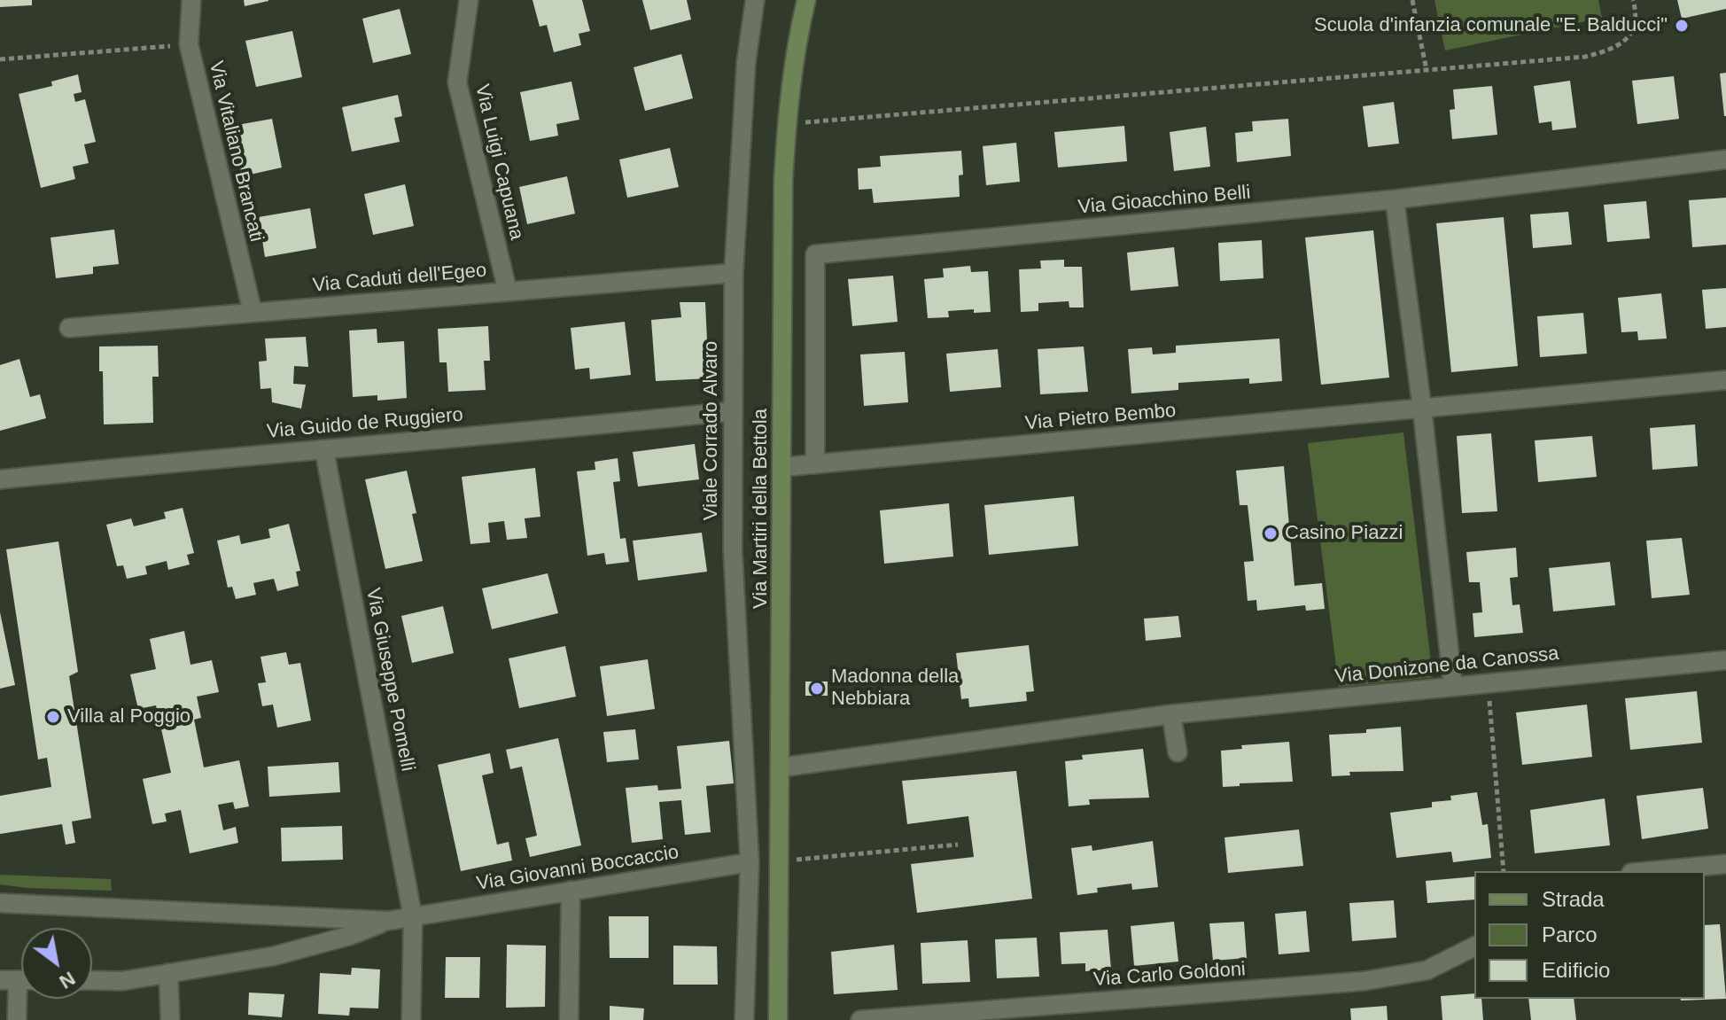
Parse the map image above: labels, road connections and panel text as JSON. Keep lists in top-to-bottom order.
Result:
{
  "streets": {
    "main road": ["Via Martiri della Bettola"],
    "street": [
      "Via Vitaliano Brancati",
      "Via Luigi Capuana",
      "Via Gioacchino Belli",
      "Via Caduti dell'Egeo",
      "Via Pietro Bembo",
      "Via Guido de Ruggiero",
      "Viale Corrado Alvaro",
      "Via Donizone da Canossa",
      "Via Giuseppe Pomelli",
      "Via Giovanni Boccaccio",
      "Via Carlo Goldoni"
    ]
  },
  "crossings": [
    ["Via Vitaliano Brancati", "Via Caduti dell'Egeo"],
    ["Via Luigi Capuana", "Via Caduti dell'Egeo"],
    ["Via Gioacchino Belli", "Via Pietro Bembo"],
    ["Via Caduti dell'Egeo", "Viale Corrado Alvaro"],
    ["Via Pietro Bembo", "Via Martiri della Bettola"],
    ["Via Guido de Ruggiero", "Viale Corrado Alvaro"],
    ["Via Guido de Ruggiero", "Via Giuseppe Pomelli"],
    ["Viale Corrado Alvaro", "Via Giovanni Boccaccio"],
    ["Via Martiri della Bettola", "Via Donizone da Canossa"],
    ["Via Giuseppe Pomelli", "Via Giovanni Boccaccio"]
  ],
  "places": [
    "Scuola d'infanzia comunale \"E. Balducci\"",
    "Casino Piazzi",
    "Madonna della Nebbiara",
    "Villa al Poggio"
  ],
  "legend": ["Strada", "Parco", "Edificio"],
  "north": "bottom right"
}
